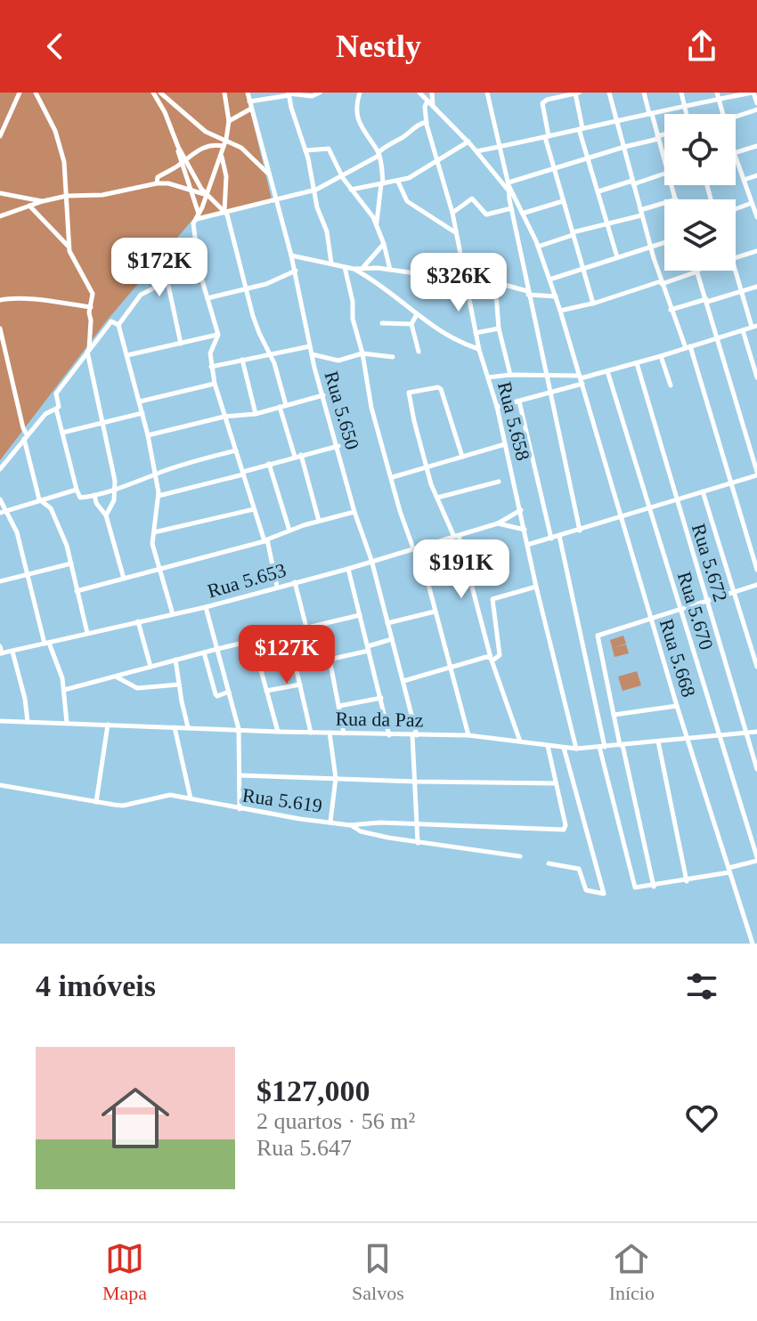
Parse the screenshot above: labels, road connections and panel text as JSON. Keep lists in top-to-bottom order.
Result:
{
  "streets": {
    "street": [
      "Rua 5.650",
      "Rua 5.658",
      "Rua 5.672",
      "Rua 5.653",
      "Rua 5.670",
      "Rua 5.668",
      "Rua da Paz",
      "Rua 5.619"
    ]
  },
  "crossings": [
    ["Rua 5.650", "Rua 5.653"],
    ["Rua 5.650", "Rua da Paz"],
    ["Rua 5.650", "Rua 5.619"],
    ["Rua 5.658", "Rua 5.653"],
    ["Rua 5.658", "Rua da Paz"],
    ["Rua 5.672", "Rua da Paz"],
    ["Rua 5.670", "Rua da Paz"],
    ["Rua 5.668", "Rua da Paz"]
  ],
  "page": {
    "header": "Nestly",
    "price": [
      "$172K",
      "$326K",
      "$191K",
      "$127K"
    ],
    "heading": "4 imóveis",
    "list": [
      {
        "name": "$127,000",
        "note": "2 quartos · 56 m² · Rua 5.647"
      }
    ],
    "tabs": ["Mapa", "Salvos", "Início"]
  }
}
